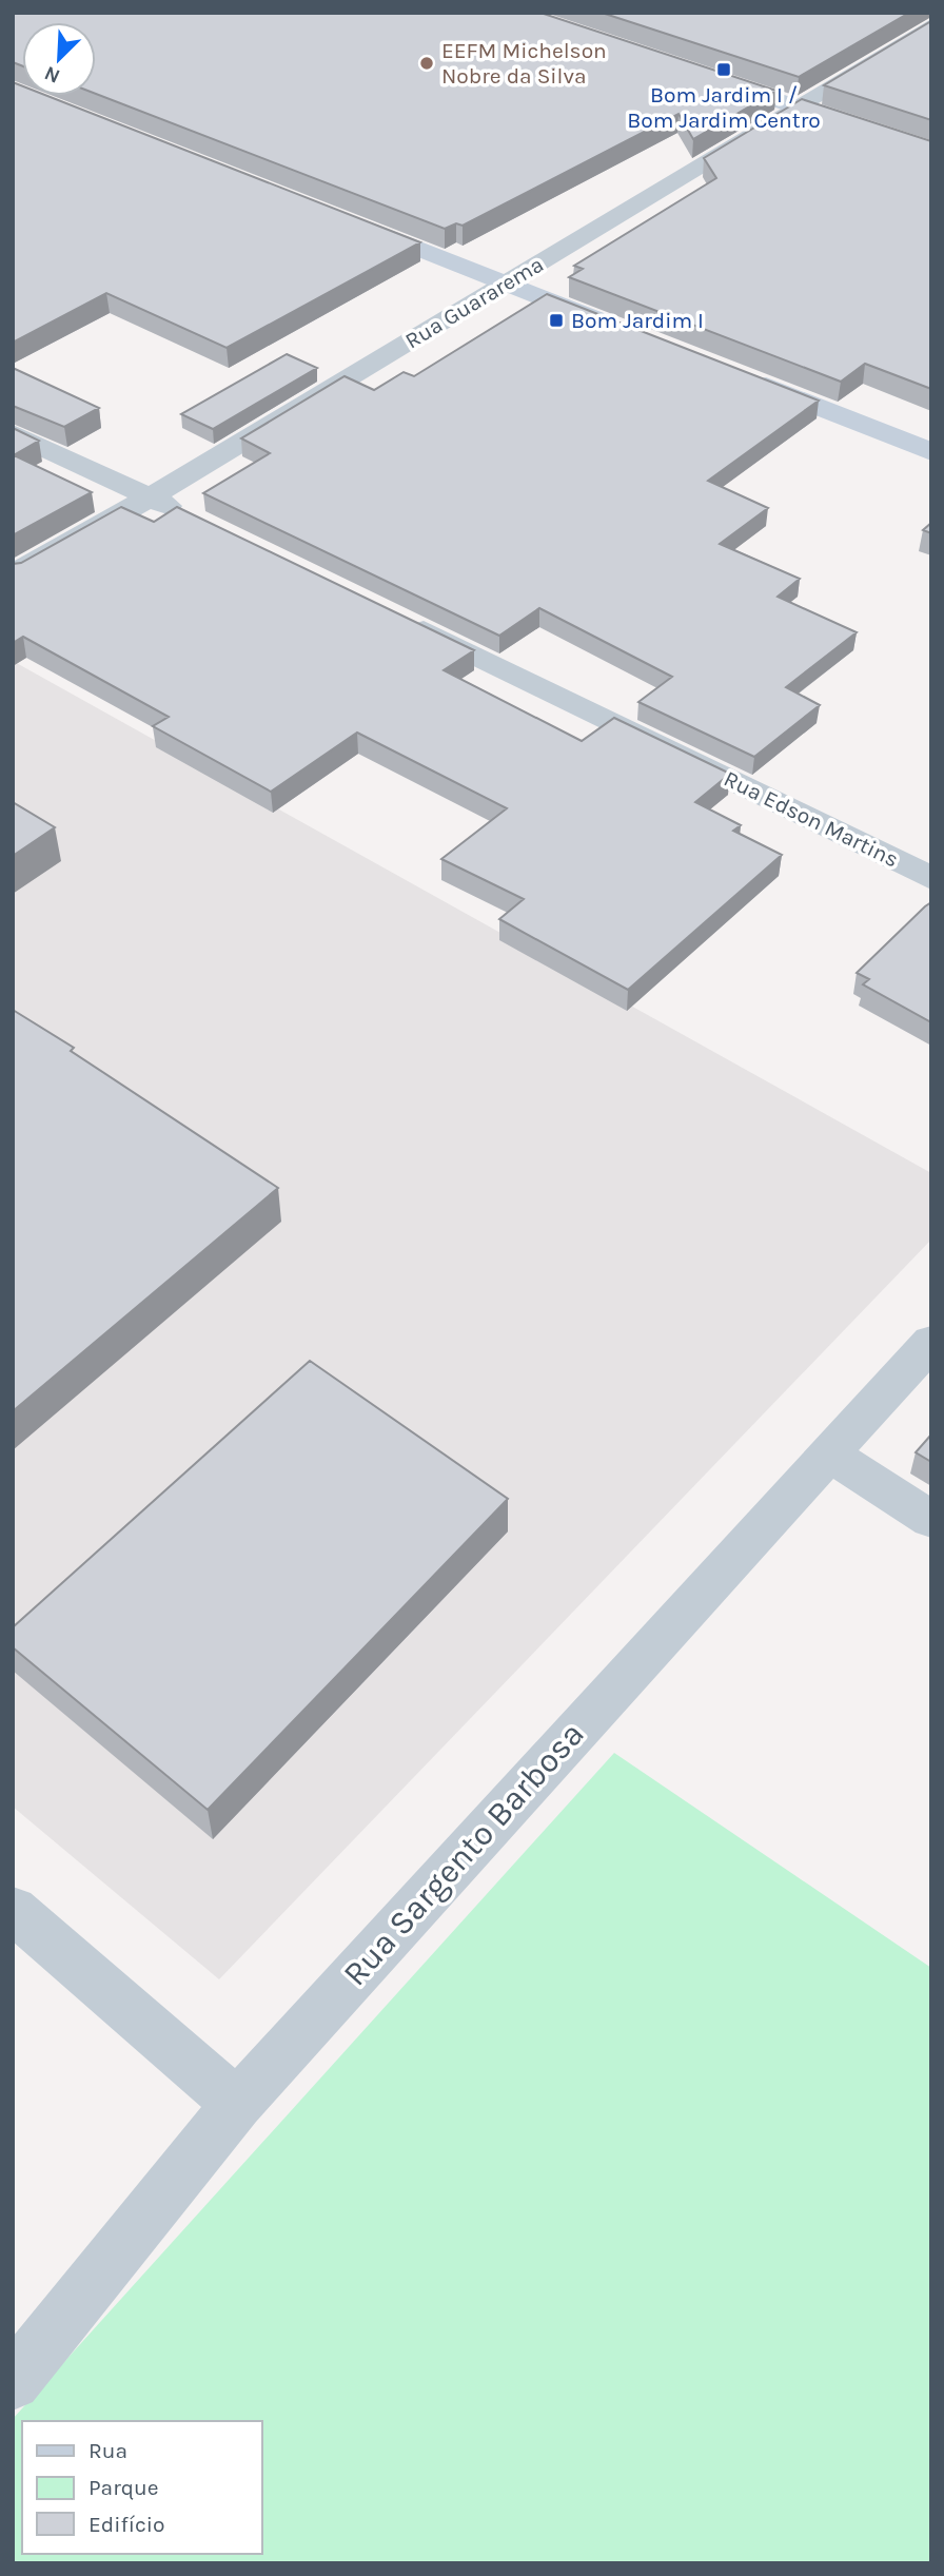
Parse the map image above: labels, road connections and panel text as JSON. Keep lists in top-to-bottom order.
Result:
{
  "streets": {
    "street": ["Rua Guararema", "Rua Edson Martins", "Rua Sargento Barbosa"]
  },
  "places": {
    "other": ["EEFM Michelson Nobre da Silva"],
    "transit": ["Bom Jardim I / Bom Jardim Centro", "Bom Jardim I"]
  },
  "legend": ["Rua", "Parque", "Edifício"],
  "north": "bottom left"
}
